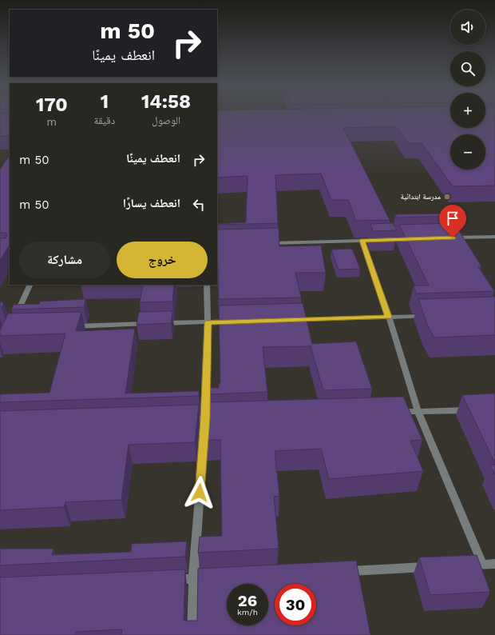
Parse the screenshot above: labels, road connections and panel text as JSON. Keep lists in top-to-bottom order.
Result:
{
  "places": ["مدرسة ابتدائية"],
  "page": {
    "map_buttons": ["+", "−"],
    "turn": ["50 m", "انعطف يمينًا"],
    "eta": [
      "14:58",
      "الوصول",
      "1",
      "دقيقة",
      "170",
      "m"
    ],
    "list": [
      {
        "name": "انعطف يمينًا",
        "value": "50 m"
      },
      {
        "name": "انعطف يسارًا",
        "value": "50 m"
      }
    ],
    "buttons": ["خروج", "مشاركة"],
    "speed": "26 km/h",
    "limit": "30"
  }
}
